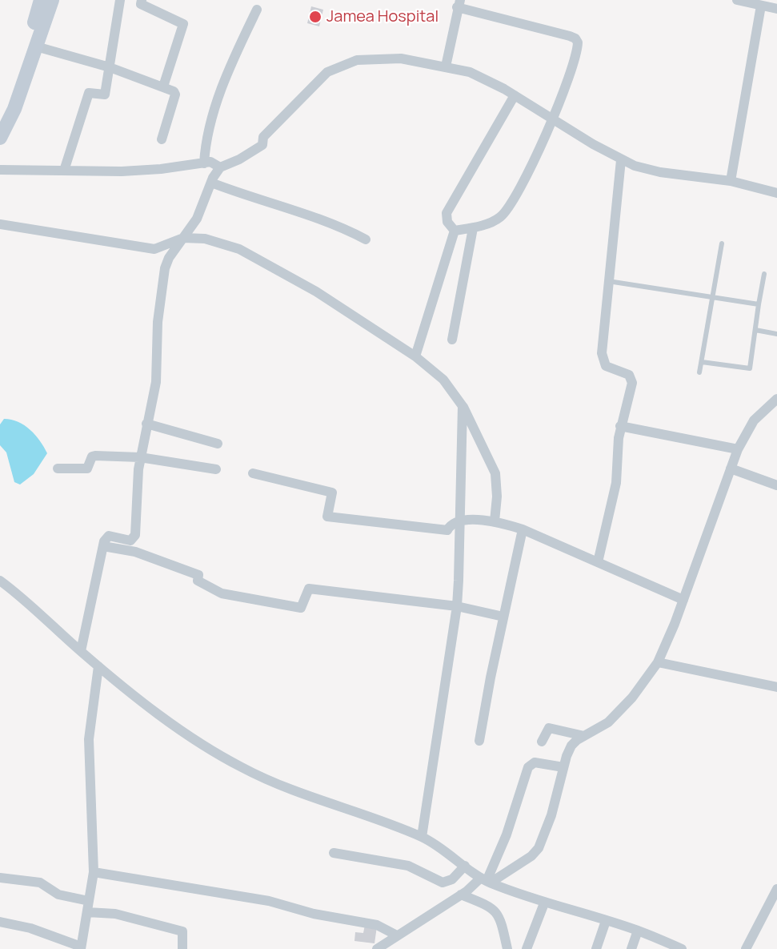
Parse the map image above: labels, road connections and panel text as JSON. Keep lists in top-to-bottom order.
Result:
{
  "places": ["Jamea Hospital"]
}
